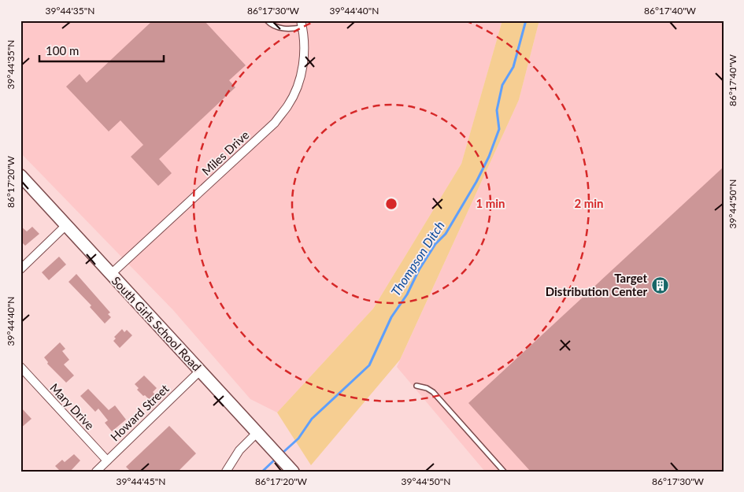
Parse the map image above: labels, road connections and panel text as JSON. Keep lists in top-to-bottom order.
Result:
{
  "streets": {
    "main road": ["South Girls School Road"],
    "street": ["Miles Drive", "Mary Drive", "Howard Street"]
  },
  "crossings": [
    ["Miles Drive", "South Girls School Road"],
    ["South Girls School Road", "Howard Street"],
    ["Mary Drive", "Howard Street"]
  ],
  "water": ["Thompson Ditch"],
  "places": {
    "building": ["Target Distribution Center"]
  },
  "scale_bar": "100 m",
  "coordinates": [
    "39°44'35\"N",
    "86°17'30\"W",
    "39°44'40\"N",
    "86°17'40\"W",
    "86°17'20\"W",
    "39°44'50\"N",
    "39°44'45\"N"
  ],
  "rings": ["1 min", "2 min"]
}
